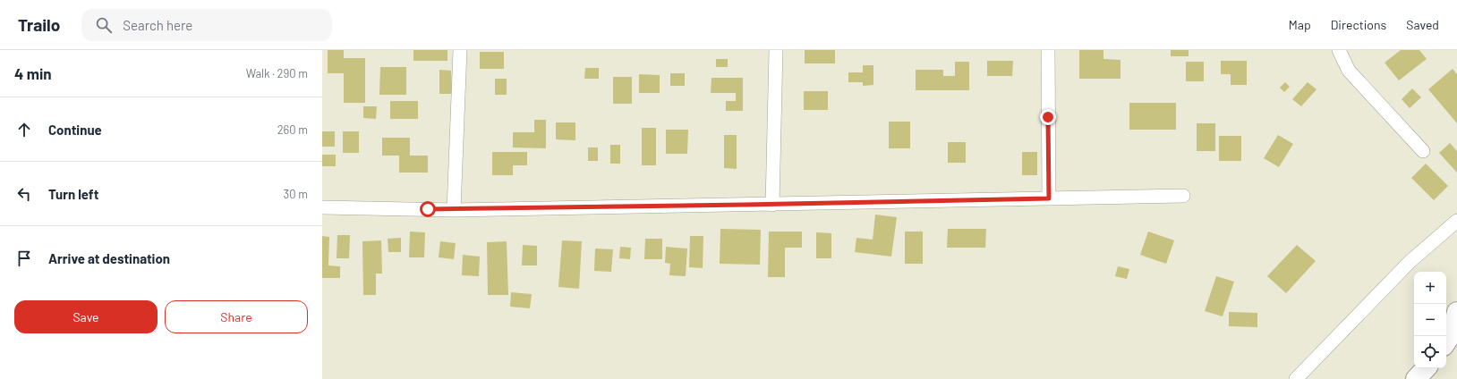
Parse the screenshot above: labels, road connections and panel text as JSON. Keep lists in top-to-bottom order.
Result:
{
  "page": {
    "header": "Trailo",
    "search": "Search here",
    "nav": ["Map", "Directions", "Saved"],
    "heading": ["4 min", "Walk · 290 m"],
    "list": [
      ["Continue", "260 m"],
      ["Turn left", "30 m"],
      "Arrive at destination"
    ],
    "map_buttons": ["+", "−"],
    "buttons": ["Save", "Share"]
  }
}
